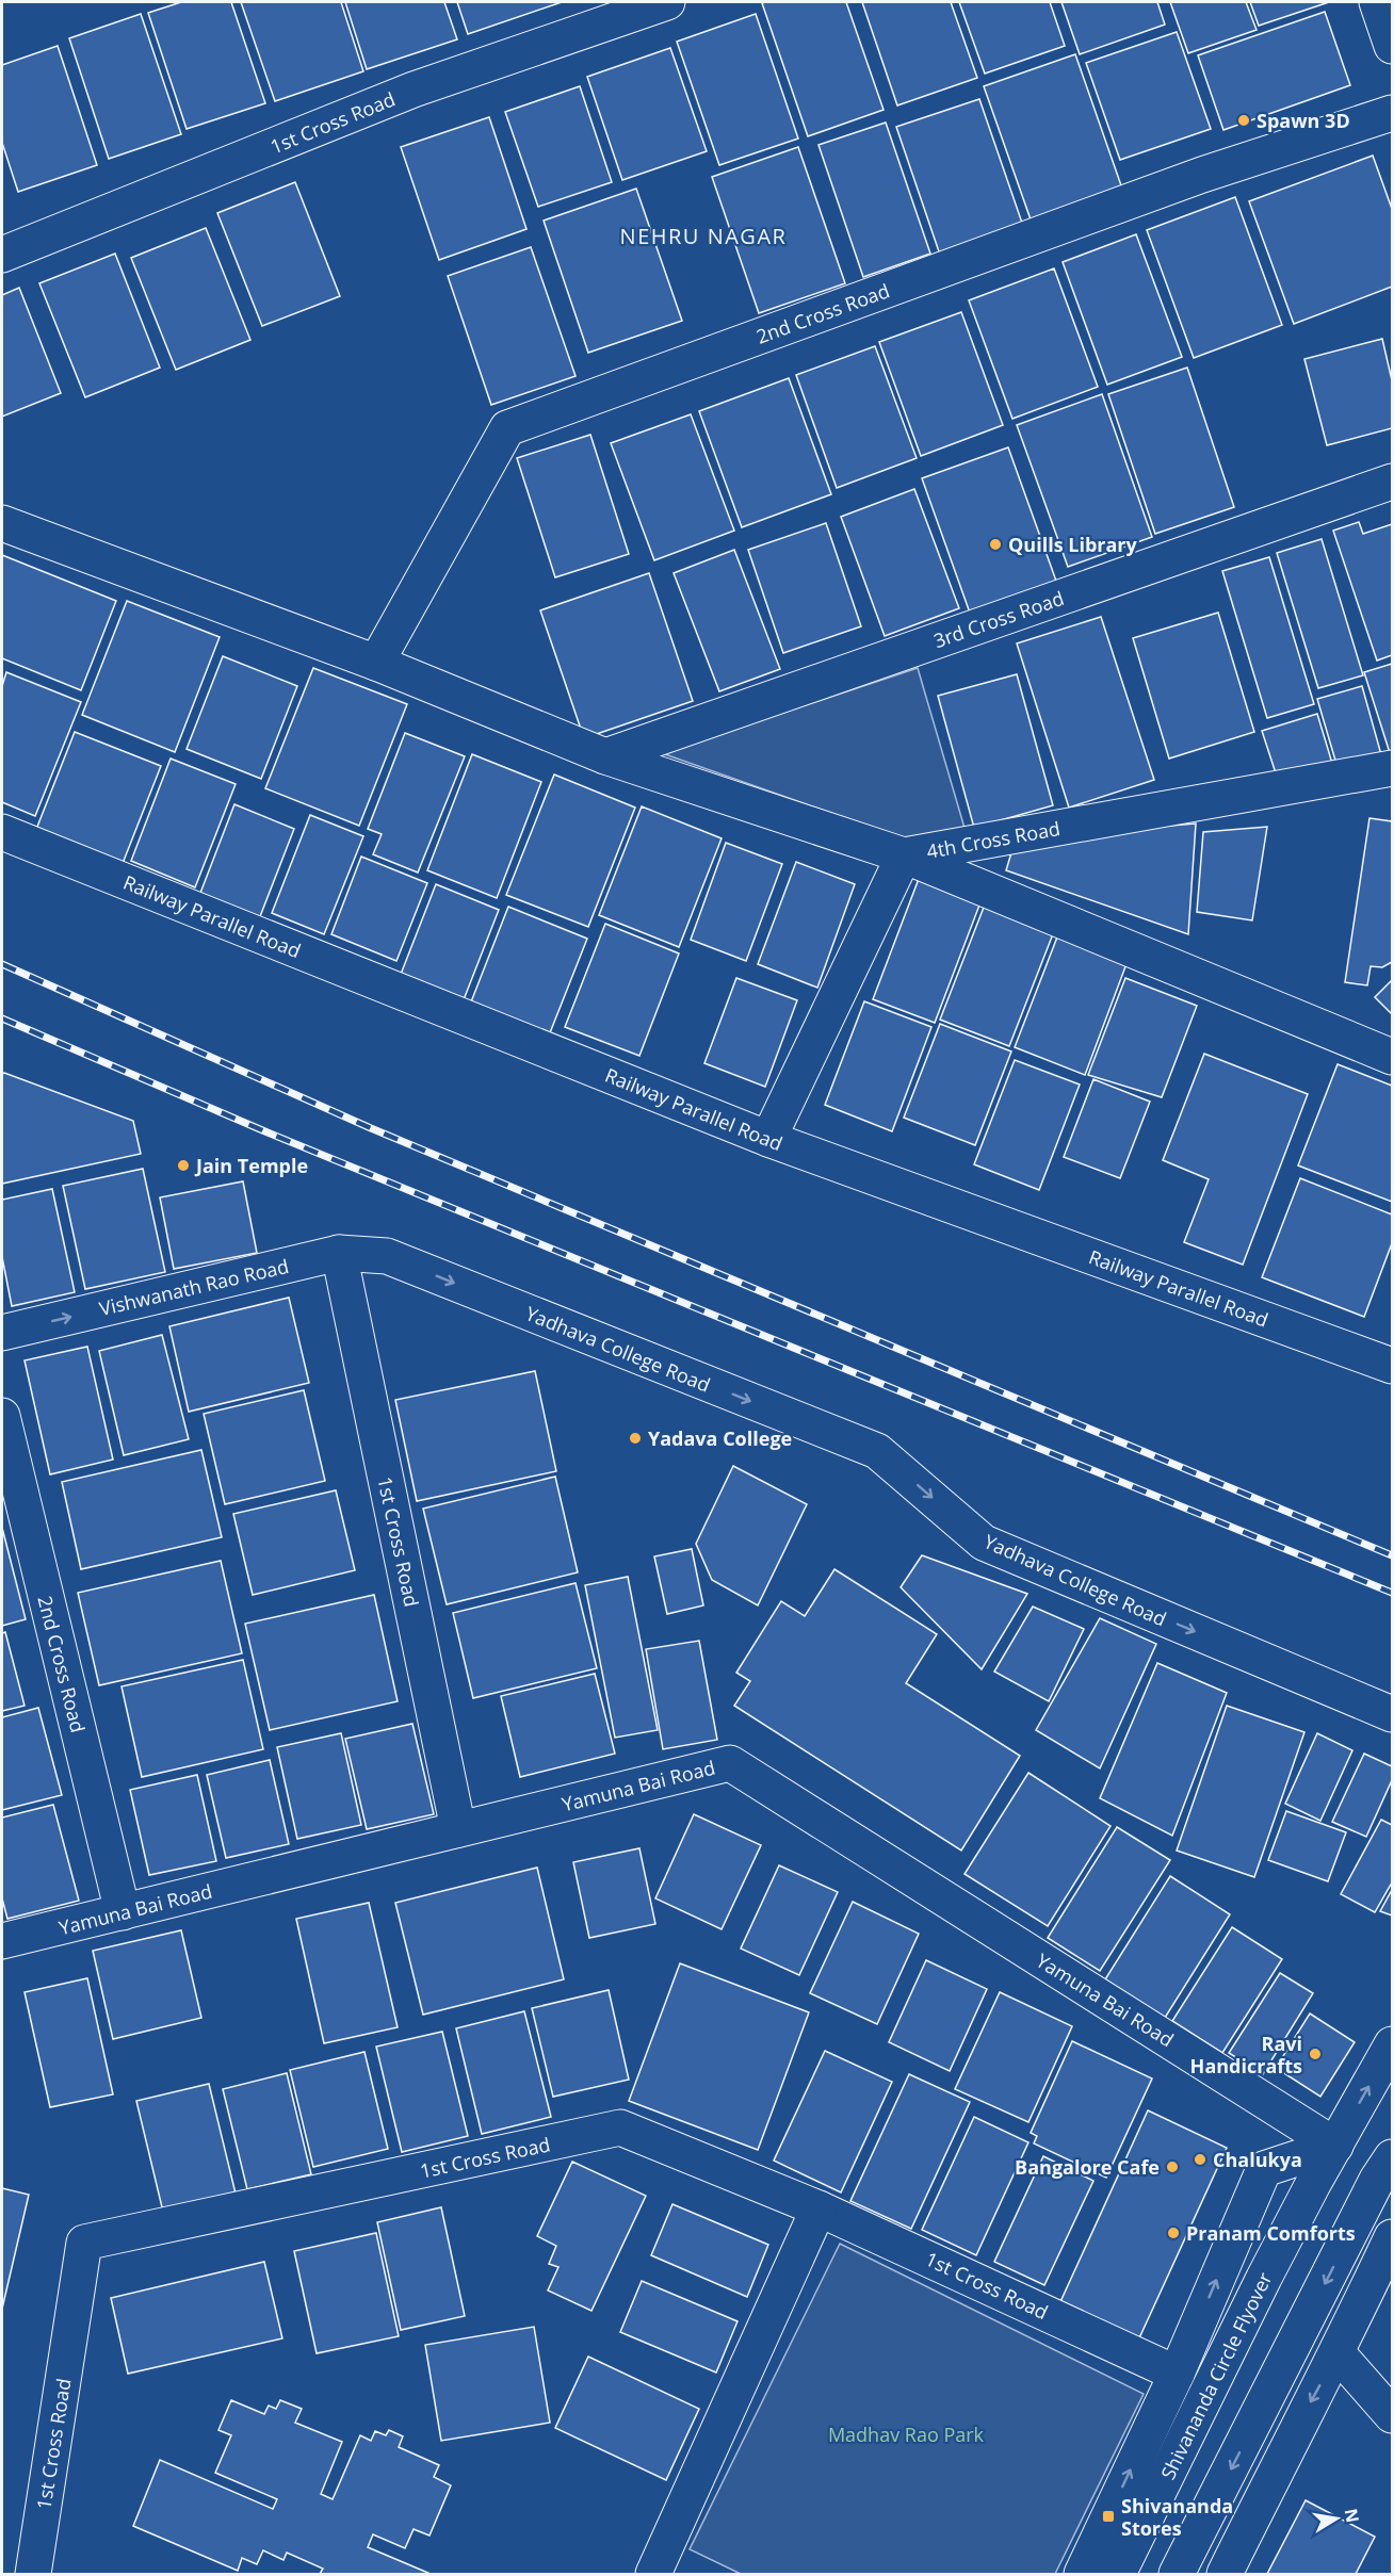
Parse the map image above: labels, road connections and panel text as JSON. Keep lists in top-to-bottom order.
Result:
{
  "streets": {
    "street": [
      "1st Cross Road",
      "2nd Cross Road",
      "3rd Cross Road",
      "4th Cross Road",
      "Railway Parallel Road",
      "Vishwanath Rao Road",
      "Yadhava College Road",
      "Yamuna Bai Road",
      "Shivananda Circle Flyover"
    ]
  },
  "crossings": [
    ["1st Cross Road", "Vishwanath Rao Road"],
    ["1st Cross Road", "Yamuna Bai Road"],
    ["2nd Cross Road", "Yamuna Bai Road"],
    ["4th Cross Road", "Railway Parallel Road"],
    ["Vishwanath Rao Road", "Yadhava College Road"],
    ["Yamuna Bai Road", "Shivananda Circle Flyover"]
  ],
  "one_way": ["Vishwanath Rao Road", "Yadhava College Road"],
  "districts": ["NEHRU NAGAR"],
  "parks": ["Madhav Rao Park"],
  "places": {
    "other": [
      "Spawn 3D",
      "Quills Library",
      "Jain Temple",
      "Yadava College",
      "Ravi Handicrafts",
      "Chalukya",
      "Bangalore Cafe",
      "Pranam Comforts"
    ],
    "transit": ["Shivananda Stores"]
  },
  "north": "right"
}
